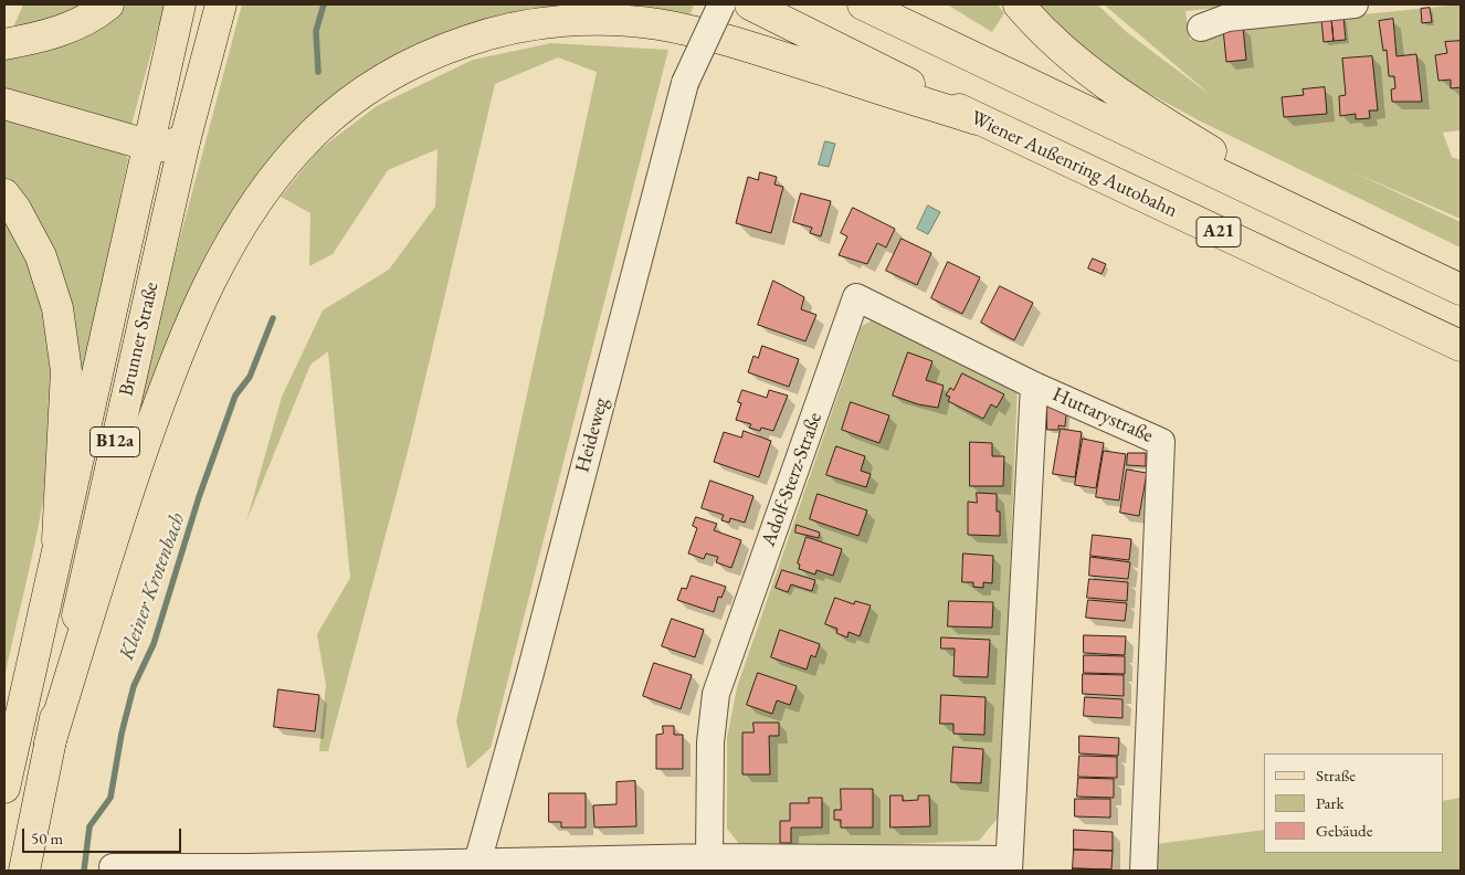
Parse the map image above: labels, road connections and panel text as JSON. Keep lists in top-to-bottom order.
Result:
{
  "streets": {
    "main road": [
      "Wiener Außenring Autobahn",
      "A21",
      "Brunner Straße",
      "B12a"
    ],
    "street": ["Huttarystraße", "Heideweg", "Adolf-Sterz-Straße"]
  },
  "crossings": [
    ["Huttarystraße", "Adolf-Sterz-Straße"]
  ],
  "water": ["Kleiner Krotenbach"],
  "legend": ["Straße", "Park", "Gebäude"],
  "scale_bar": "50 m"
}
